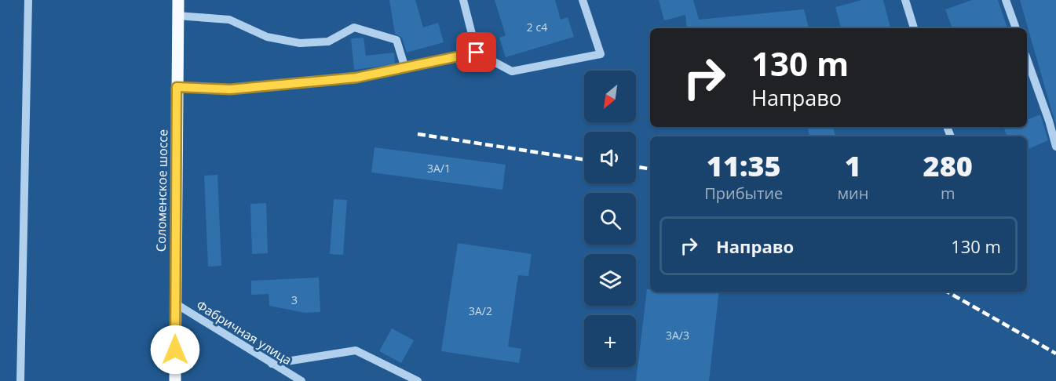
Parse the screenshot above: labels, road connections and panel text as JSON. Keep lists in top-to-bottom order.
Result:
{
  "streets": {
    "main road": ["Соломенское шоссе"],
    "street": ["Фабричная улица"]
  },
  "crossings": [
    ["Соломенское шоссе", "Фабричная улица"]
  ],
  "house_numbers": [
    "2 с4",
    "3А/1",
    "3",
    "3А/2",
    "3А/3"
  ],
  "north": "bottom left",
  "page": {
    "turn": ["130 m", "Направо"],
    "map_buttons": "+",
    "eta": [
      "11:35",
      "Прибытие",
      "1",
      "мин",
      "280",
      "m"
    ],
    "list": [
      {
        "name": "Направо",
        "value": "130 m"
      }
    ]
  }
}
